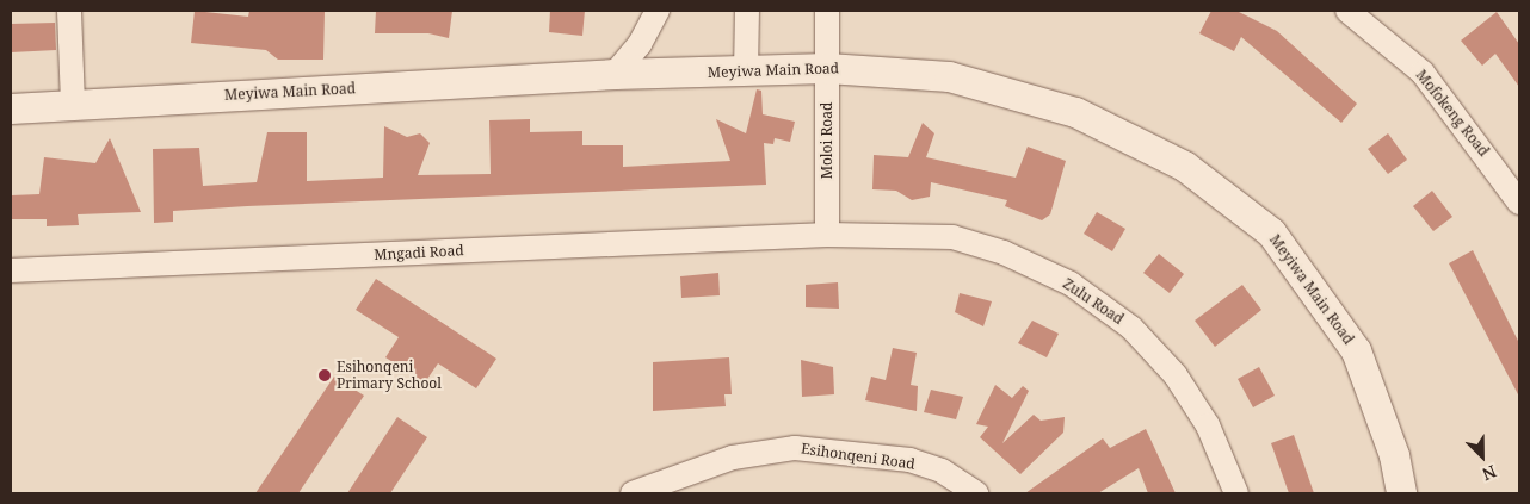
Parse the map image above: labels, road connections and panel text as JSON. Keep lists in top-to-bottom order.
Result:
{
  "streets": {
    "street": [
      "Meyiwa Main Road",
      "Mofokeng Road",
      "Moloi Road",
      "Mngadi Road",
      "Zulu Road",
      "Esihonqeni Road"
    ]
  },
  "crossings": [
    ["Meyiwa Main Road", "Moloi Road"],
    ["Moloi Road", "Mngadi Road"],
    ["Moloi Road", "Zulu Road"],
    ["Mngadi Road", "Zulu Road"]
  ],
  "places": ["Esihonqeni Primary School"],
  "north": "bottom right"
}
